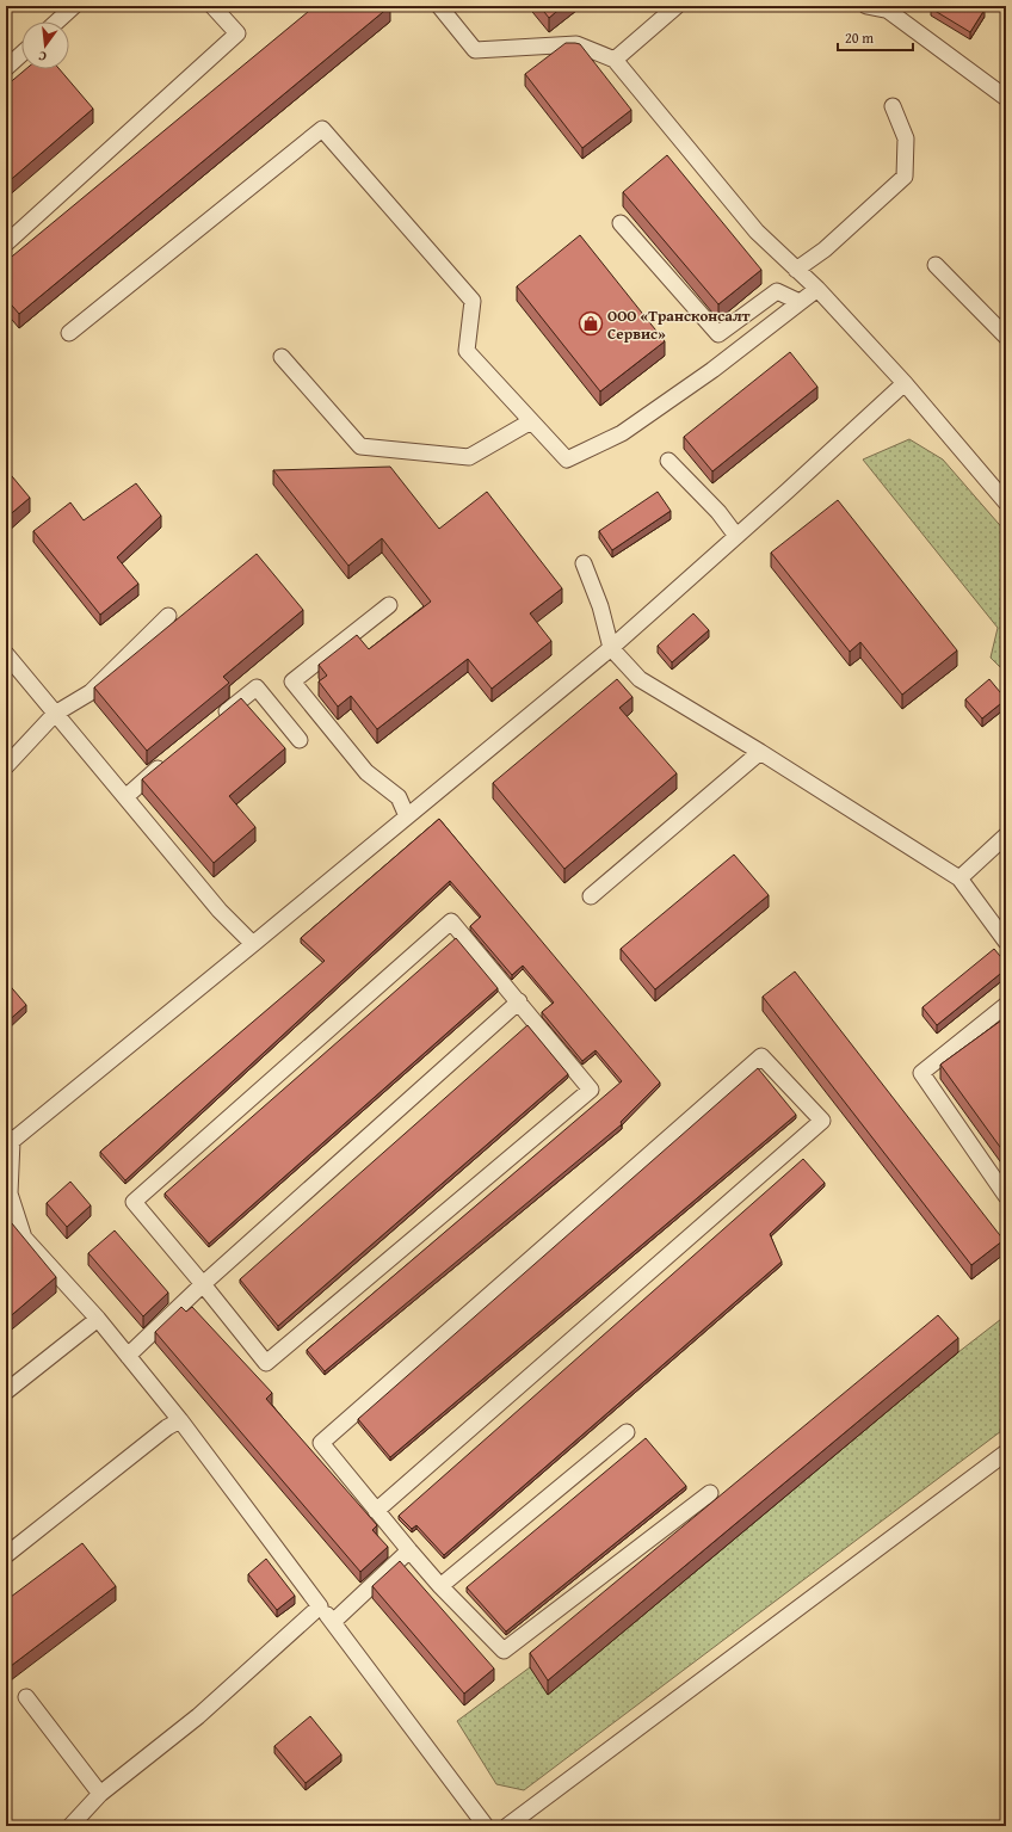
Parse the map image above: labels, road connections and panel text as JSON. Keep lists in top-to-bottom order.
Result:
{
  "places": {
    "shop": ["ООО «Трансконсалт Сервис»"]
  },
  "scale_bar": "20 m",
  "north": "bottom"
}
